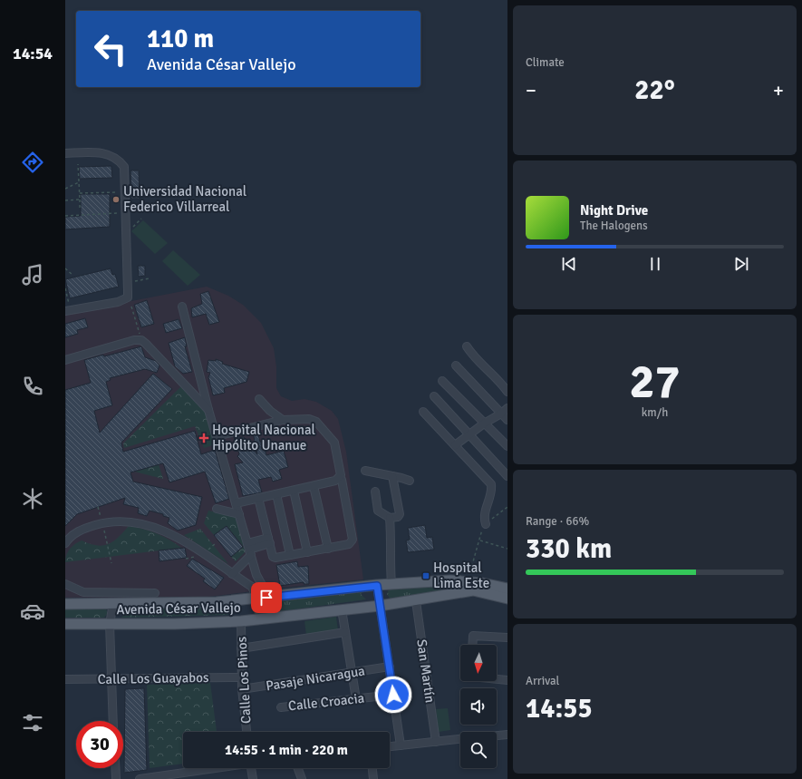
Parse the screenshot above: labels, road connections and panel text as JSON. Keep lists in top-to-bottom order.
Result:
{
  "streets": {
    "main road": ["Avenida César Vallejo"],
    "street": [
      "San Martín",
      "Calle Los Guayabos",
      "Pasaje Nicaragua",
      "Calle Los Pinos",
      "Calle Croacia"
    ]
  },
  "crossings": [
    ["Avenida César Vallejo", "San Martín"],
    ["Avenida César Vallejo", "Calle Los Pinos"],
    ["Calle Los Guayabos", "Calle Los Pinos"],
    ["Pasaje Nicaragua", "Calle Los Pinos"]
  ],
  "places": {
    "other": ["Universidad Nacional Federico Villarreal"],
    "health": ["Hospital Nacional Hipólito Unanue"],
    "transit": ["Hospital Lima Este"]
  },
  "north": "bottom",
  "page": {
    "tabs": "14:54",
    "tile": [
      "Climate",
      ["27", "km/h"],
      ["Range · 66%", "330 km"],
      ["Arrival", "14:55"]
    ],
    "turn": ["110 m", "Avenida César Vallejo"],
    "heat": ["−", "22°", "+"],
    "song": ["Night Drive", "The Halogens"],
    "limit": "30",
    "trip": "14:55 · 1 min · 220 m"
  }
}
